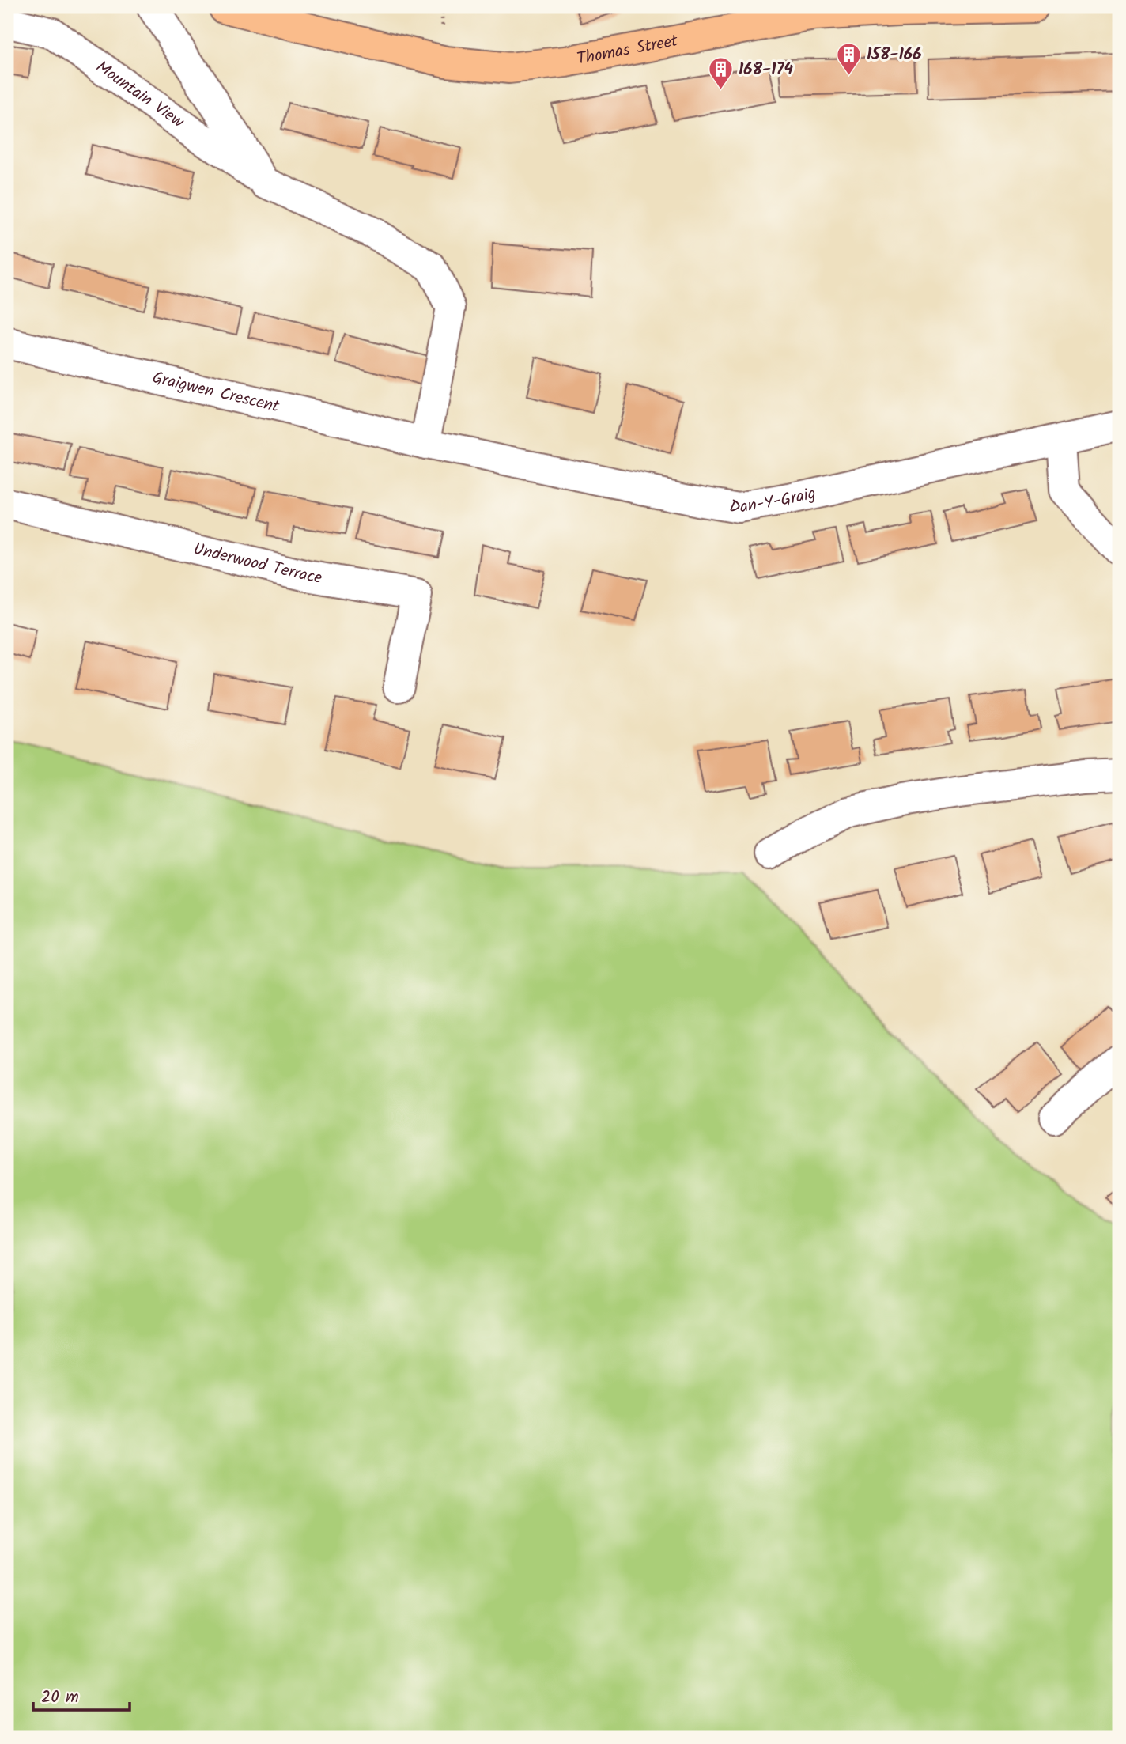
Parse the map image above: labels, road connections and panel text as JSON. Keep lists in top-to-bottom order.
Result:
{
  "streets": {
    "main road": ["Thomas Street"],
    "street": [
      "Mountain View",
      "Graigwen Crescent",
      "Dan-Y-Graig",
      "Underwood Terrace"
    ]
  },
  "crossings": [
    ["Mountain View", "Graigwen Crescent"],
    ["Mountain View", "Dan-Y-Graig"],
    ["Graigwen Crescent", "Dan-Y-Graig"]
  ],
  "places": {
    "building": ["158-166", "168-174"]
  },
  "scale_bar": "20 m"
}
